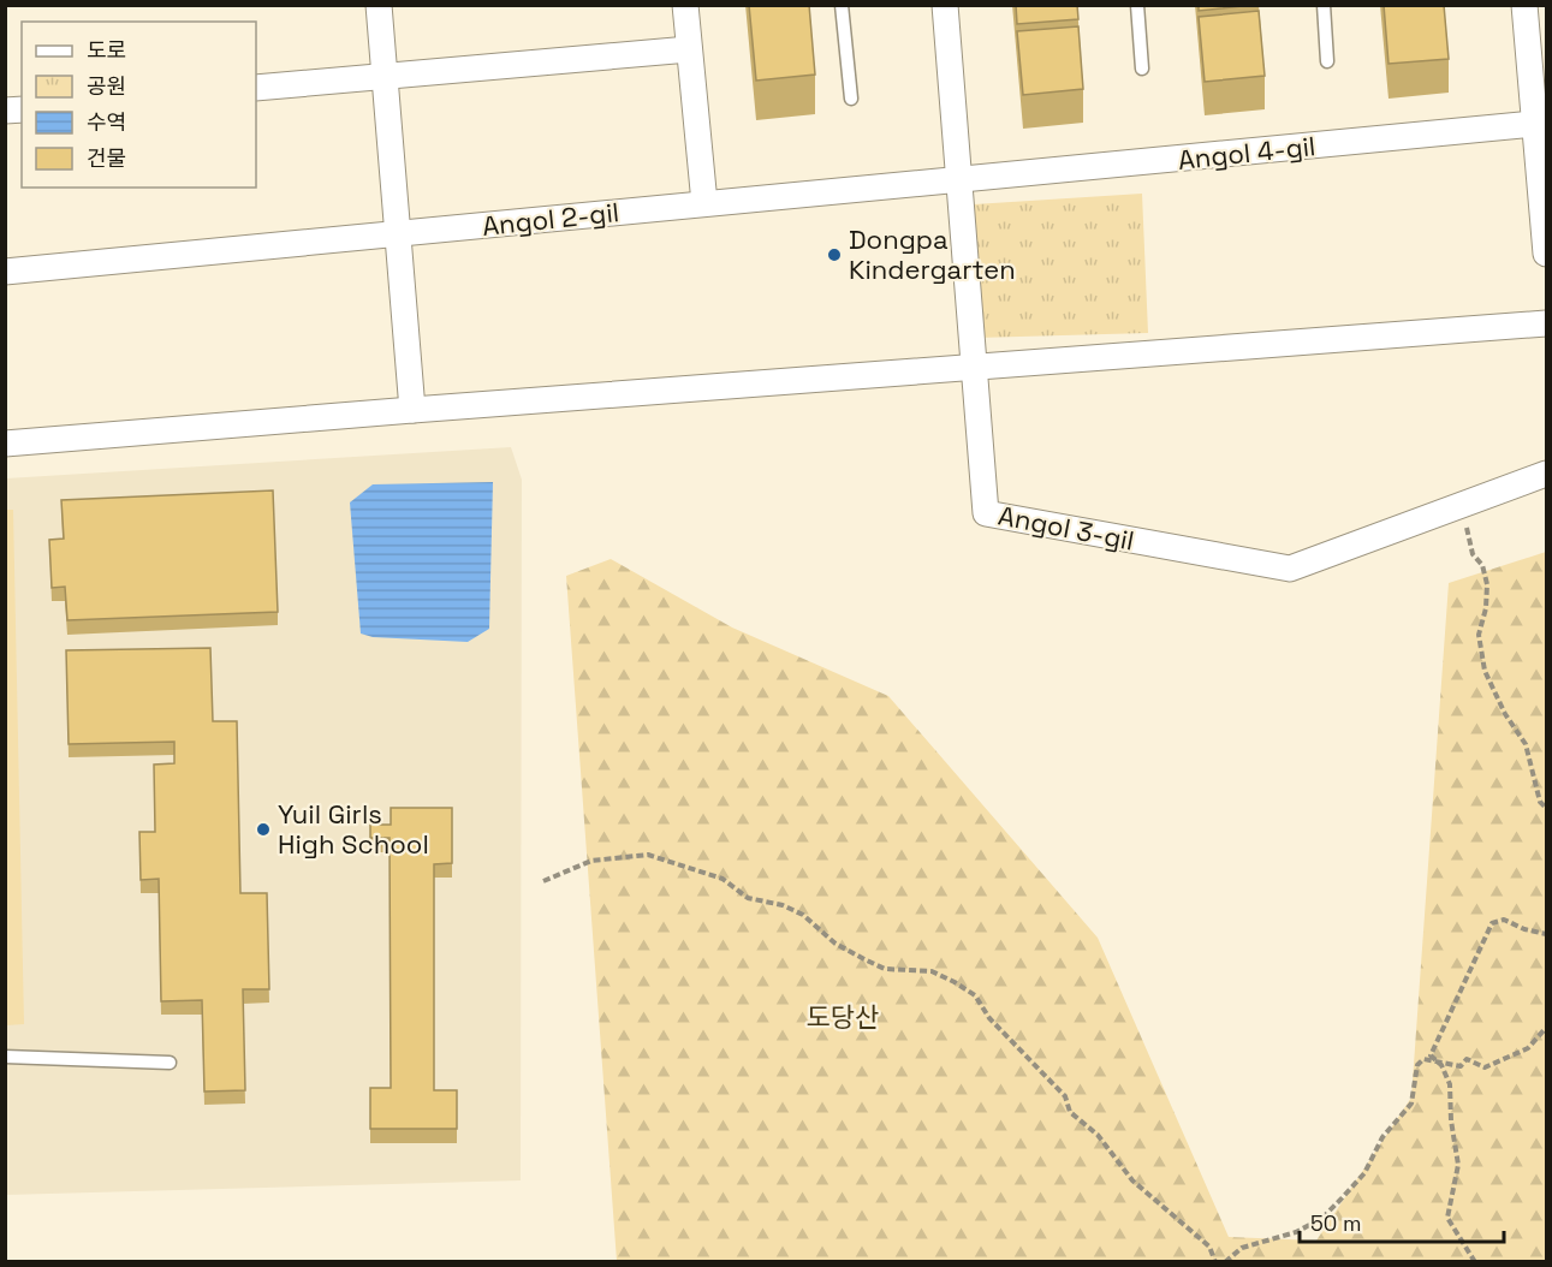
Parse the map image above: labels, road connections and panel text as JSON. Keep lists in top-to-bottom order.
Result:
{
  "streets": {
    "street": ["Angol 4-gil", "Angol 2-gil", "Angol 3-gil"]
  },
  "crossings": [
    ["Angol 4-gil", "Angol 3-gil"]
  ],
  "parks": ["도당산"],
  "places": ["Dongpa Kindergarten", "Yuil Girls High School"],
  "legend": [
    "도로",
    "공원",
    "수역",
    "건물"
  ],
  "scale_bar": "50 m"
}
